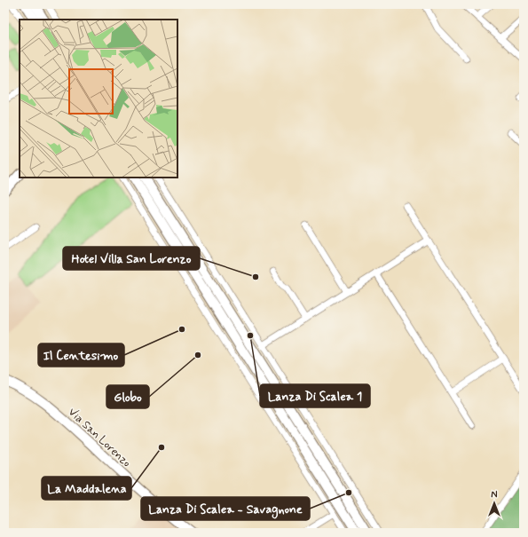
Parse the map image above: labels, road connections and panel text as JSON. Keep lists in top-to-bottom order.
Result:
{
  "streets": {
    "street": ["Via San Lorenzo"]
  },
  "places": [
    "Hotel Villa San Lorenzo",
    "Il Centesimo",
    "Lanza Di Scalea 1",
    "Globo",
    "La Maddalena",
    "Lanza Di Scalea - Savagnone"
  ],
  "north": "top"
}
